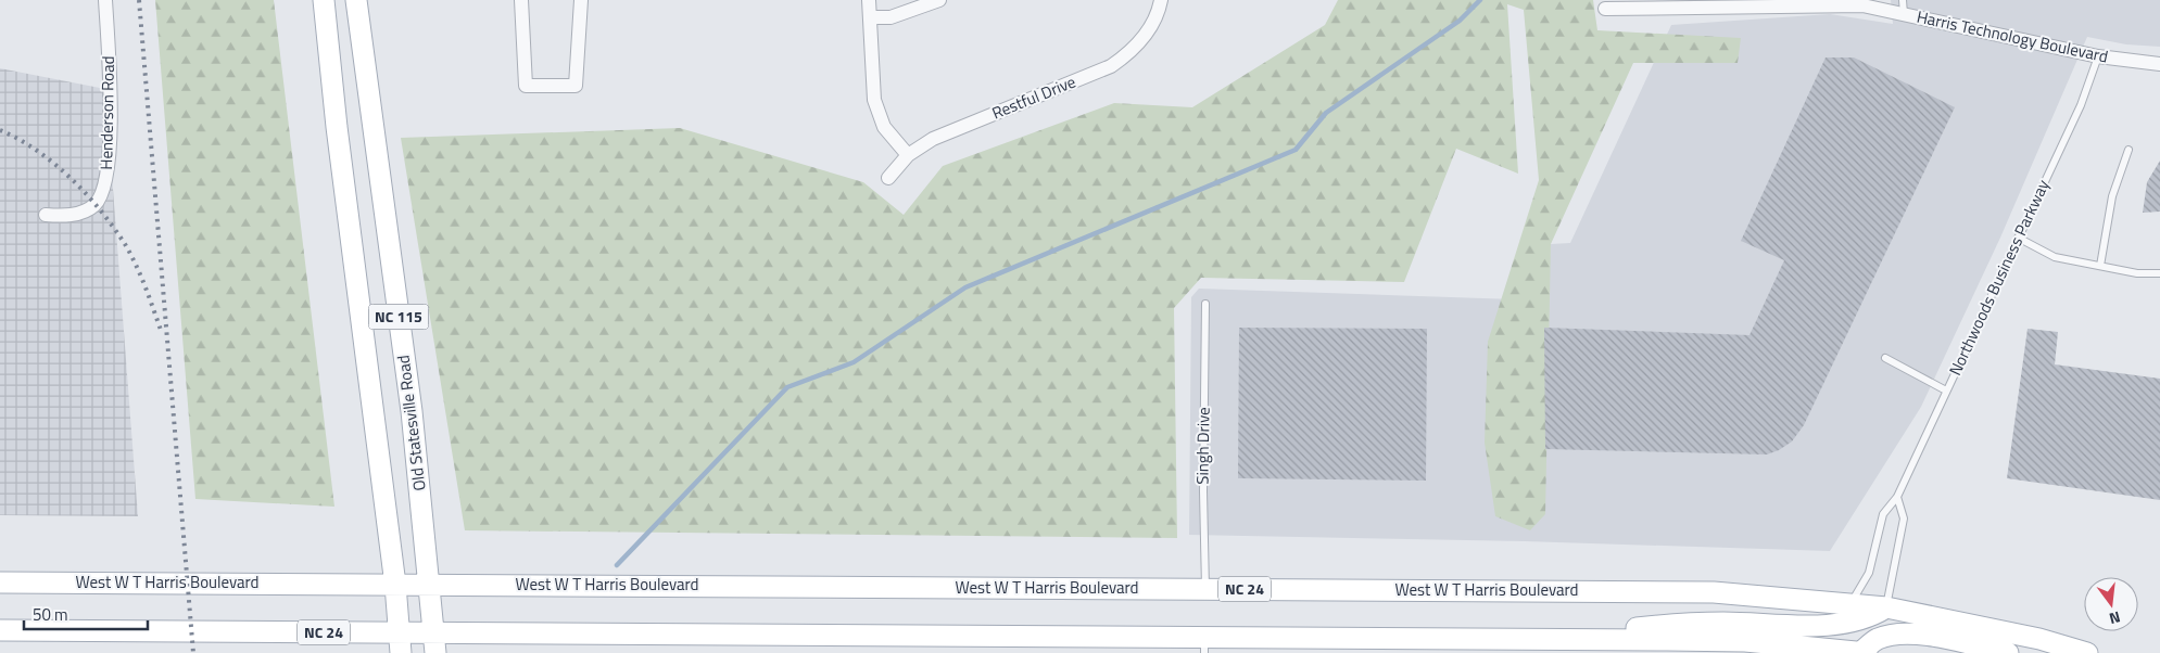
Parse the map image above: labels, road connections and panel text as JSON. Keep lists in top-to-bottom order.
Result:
{
  "streets": {
    "main road": [
      "NC 115",
      "Old Statesville Road",
      "West W T Harris Boulevard",
      "NC 24"
    ],
    "street": ["Harris Technology Boulevard", "Restful Drive", "Henderson Road"],
    "lane": ["Northwoods Business Parkway", "Singh Drive"]
  },
  "crossings": [
    ["Harris Technology Boulevard", "Northwoods Business Parkway"],
    ["Northwoods Business Parkway", "West W T Harris Boulevard"],
    ["NC 115", "West W T Harris Boulevard"],
    ["NC 115", "NC 24"],
    ["Old Statesville Road", "West W T Harris Boulevard"],
    ["Old Statesville Road", "NC 24"],
    ["Singh Drive", "West W T Harris Boulevard"]
  ],
  "scale_bar": "50 m",
  "north": "bottom"
}
